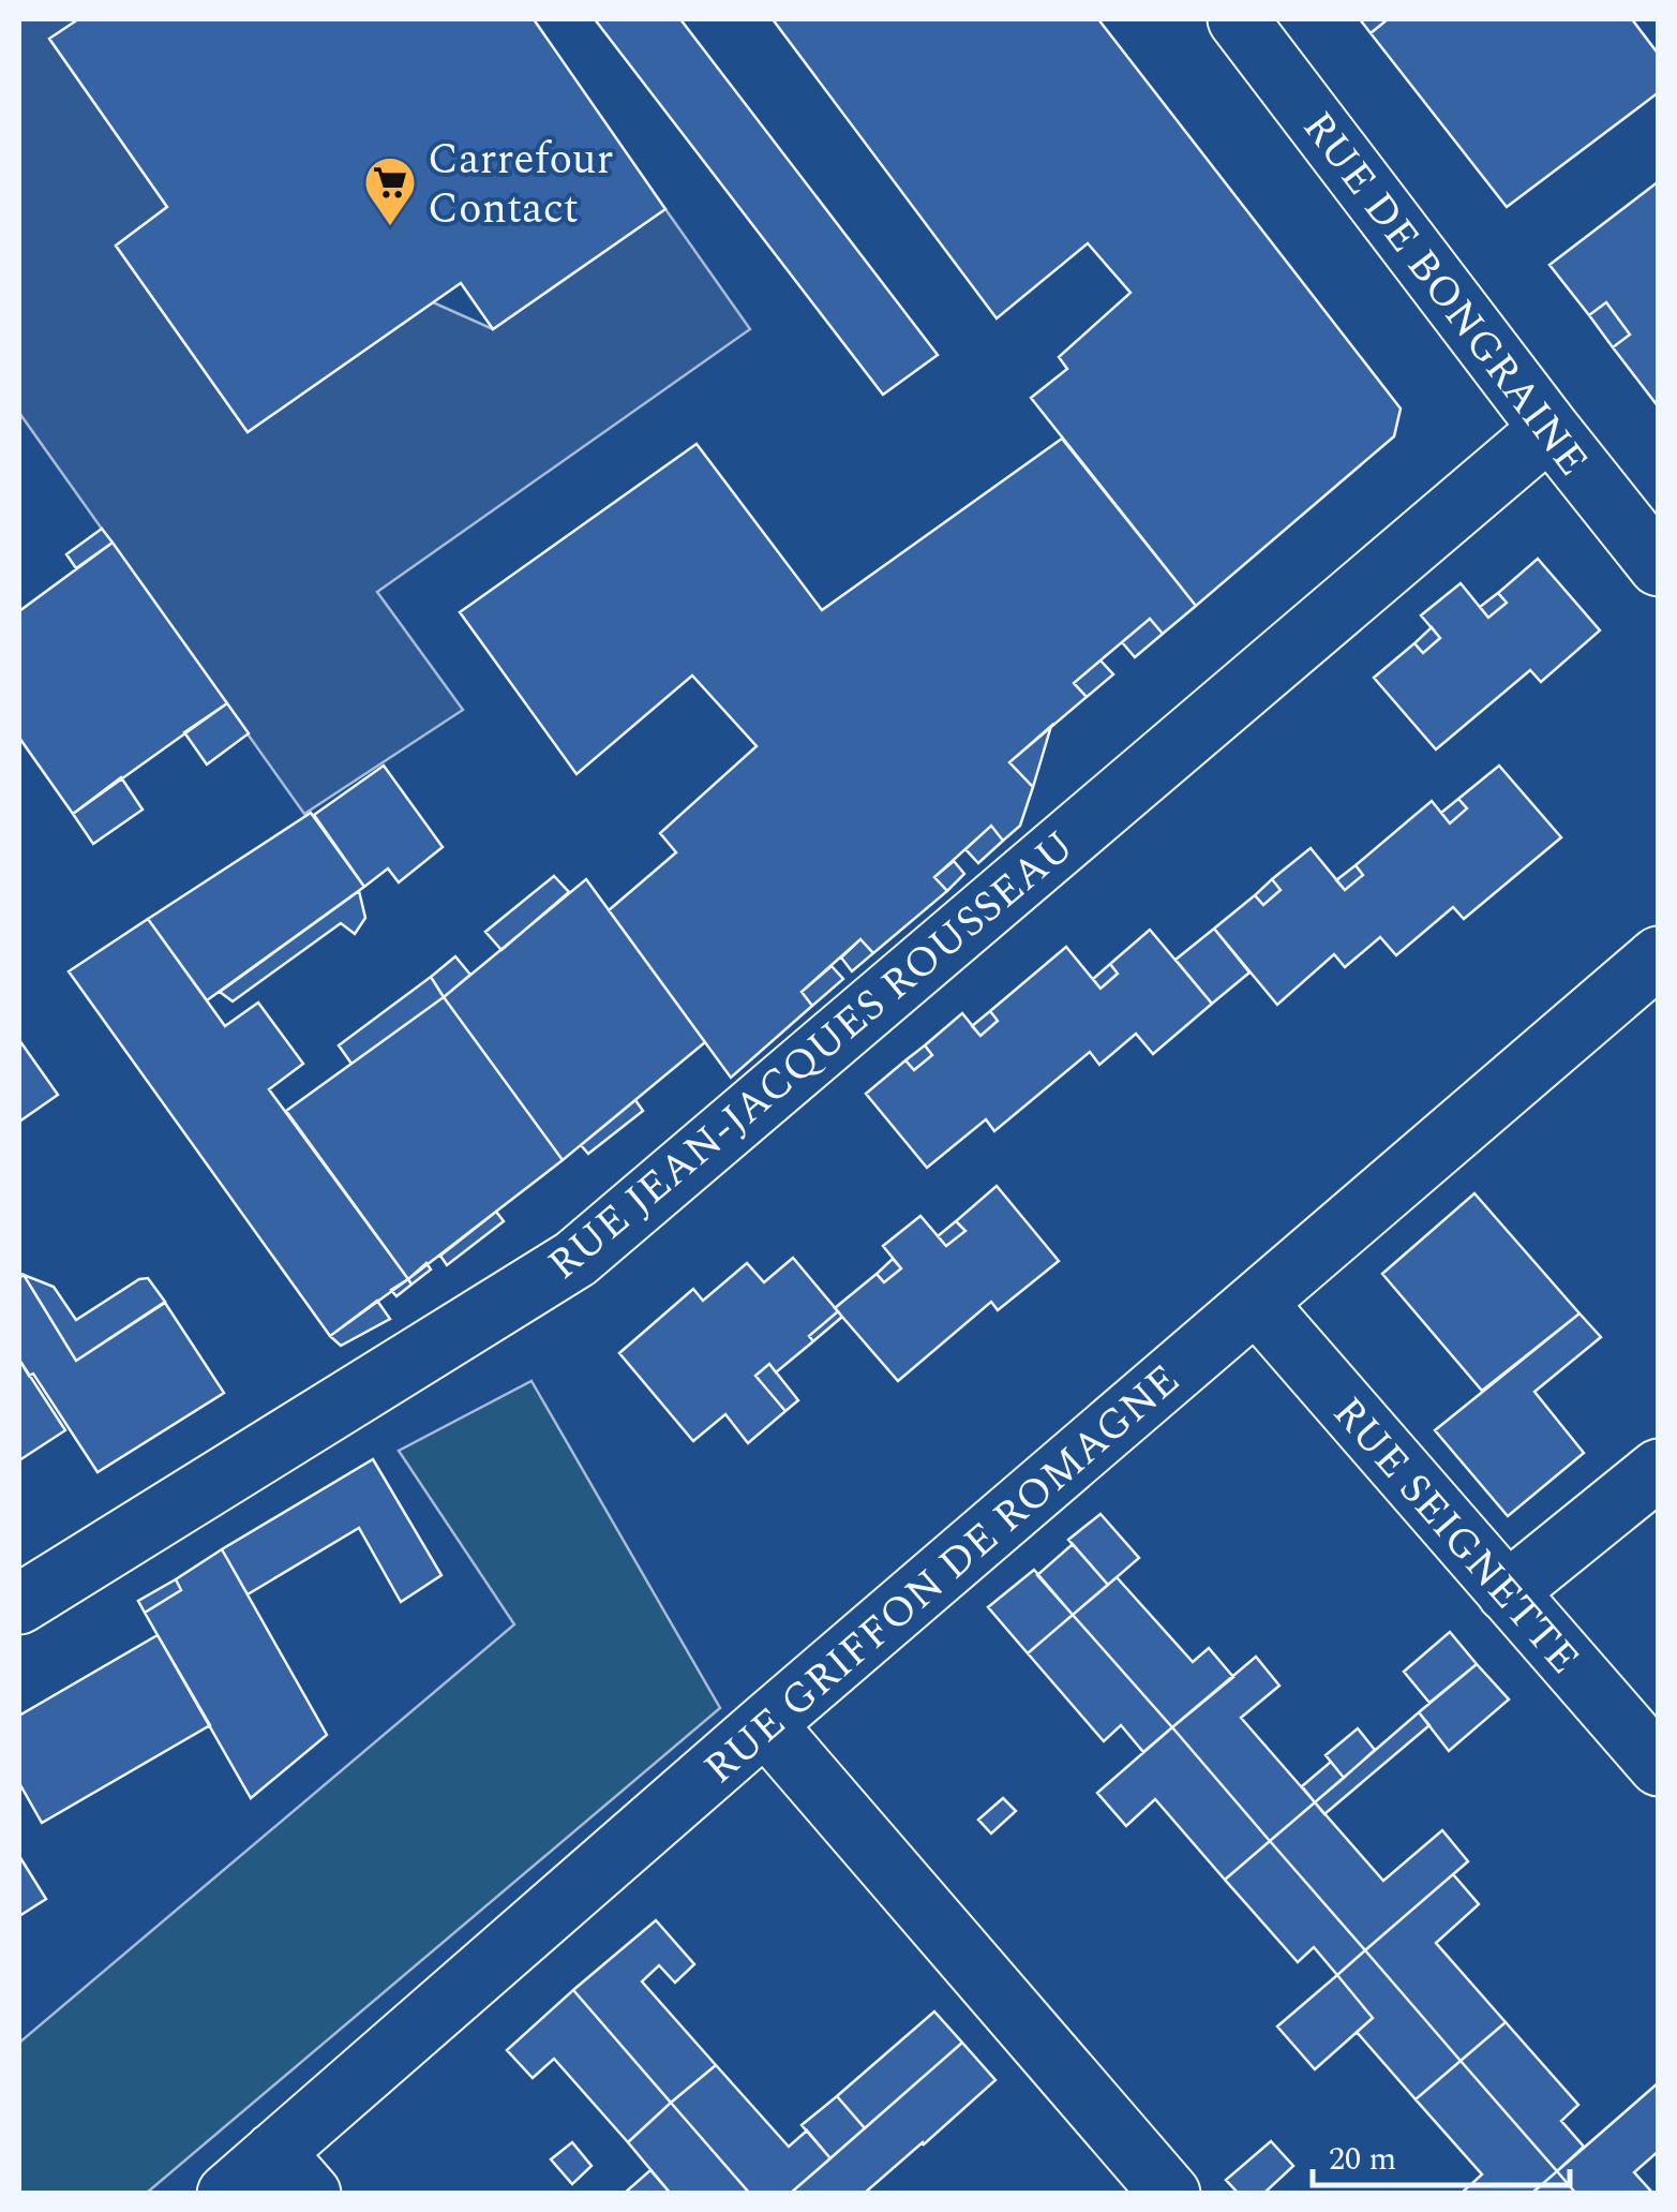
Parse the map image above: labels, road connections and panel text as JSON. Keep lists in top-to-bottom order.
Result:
{
  "streets": {
    "street": [
      "RUE DE BONGRAINE",
      "RUE JEAN-JACQUES ROUSSEAU",
      "RUE SEIGNETTE",
      "RUE GRIFFON DE ROMAGNE"
    ]
  },
  "crossings": [
    ["RUE DE BONGRAINE", "RUE JEAN-JACQUES ROUSSEAU"],
    ["RUE SEIGNETTE", "RUE GRIFFON DE ROMAGNE"]
  ],
  "places": {
    "supermarket": ["Carrefour Contact"]
  },
  "scale_bar": "20 m"
}
